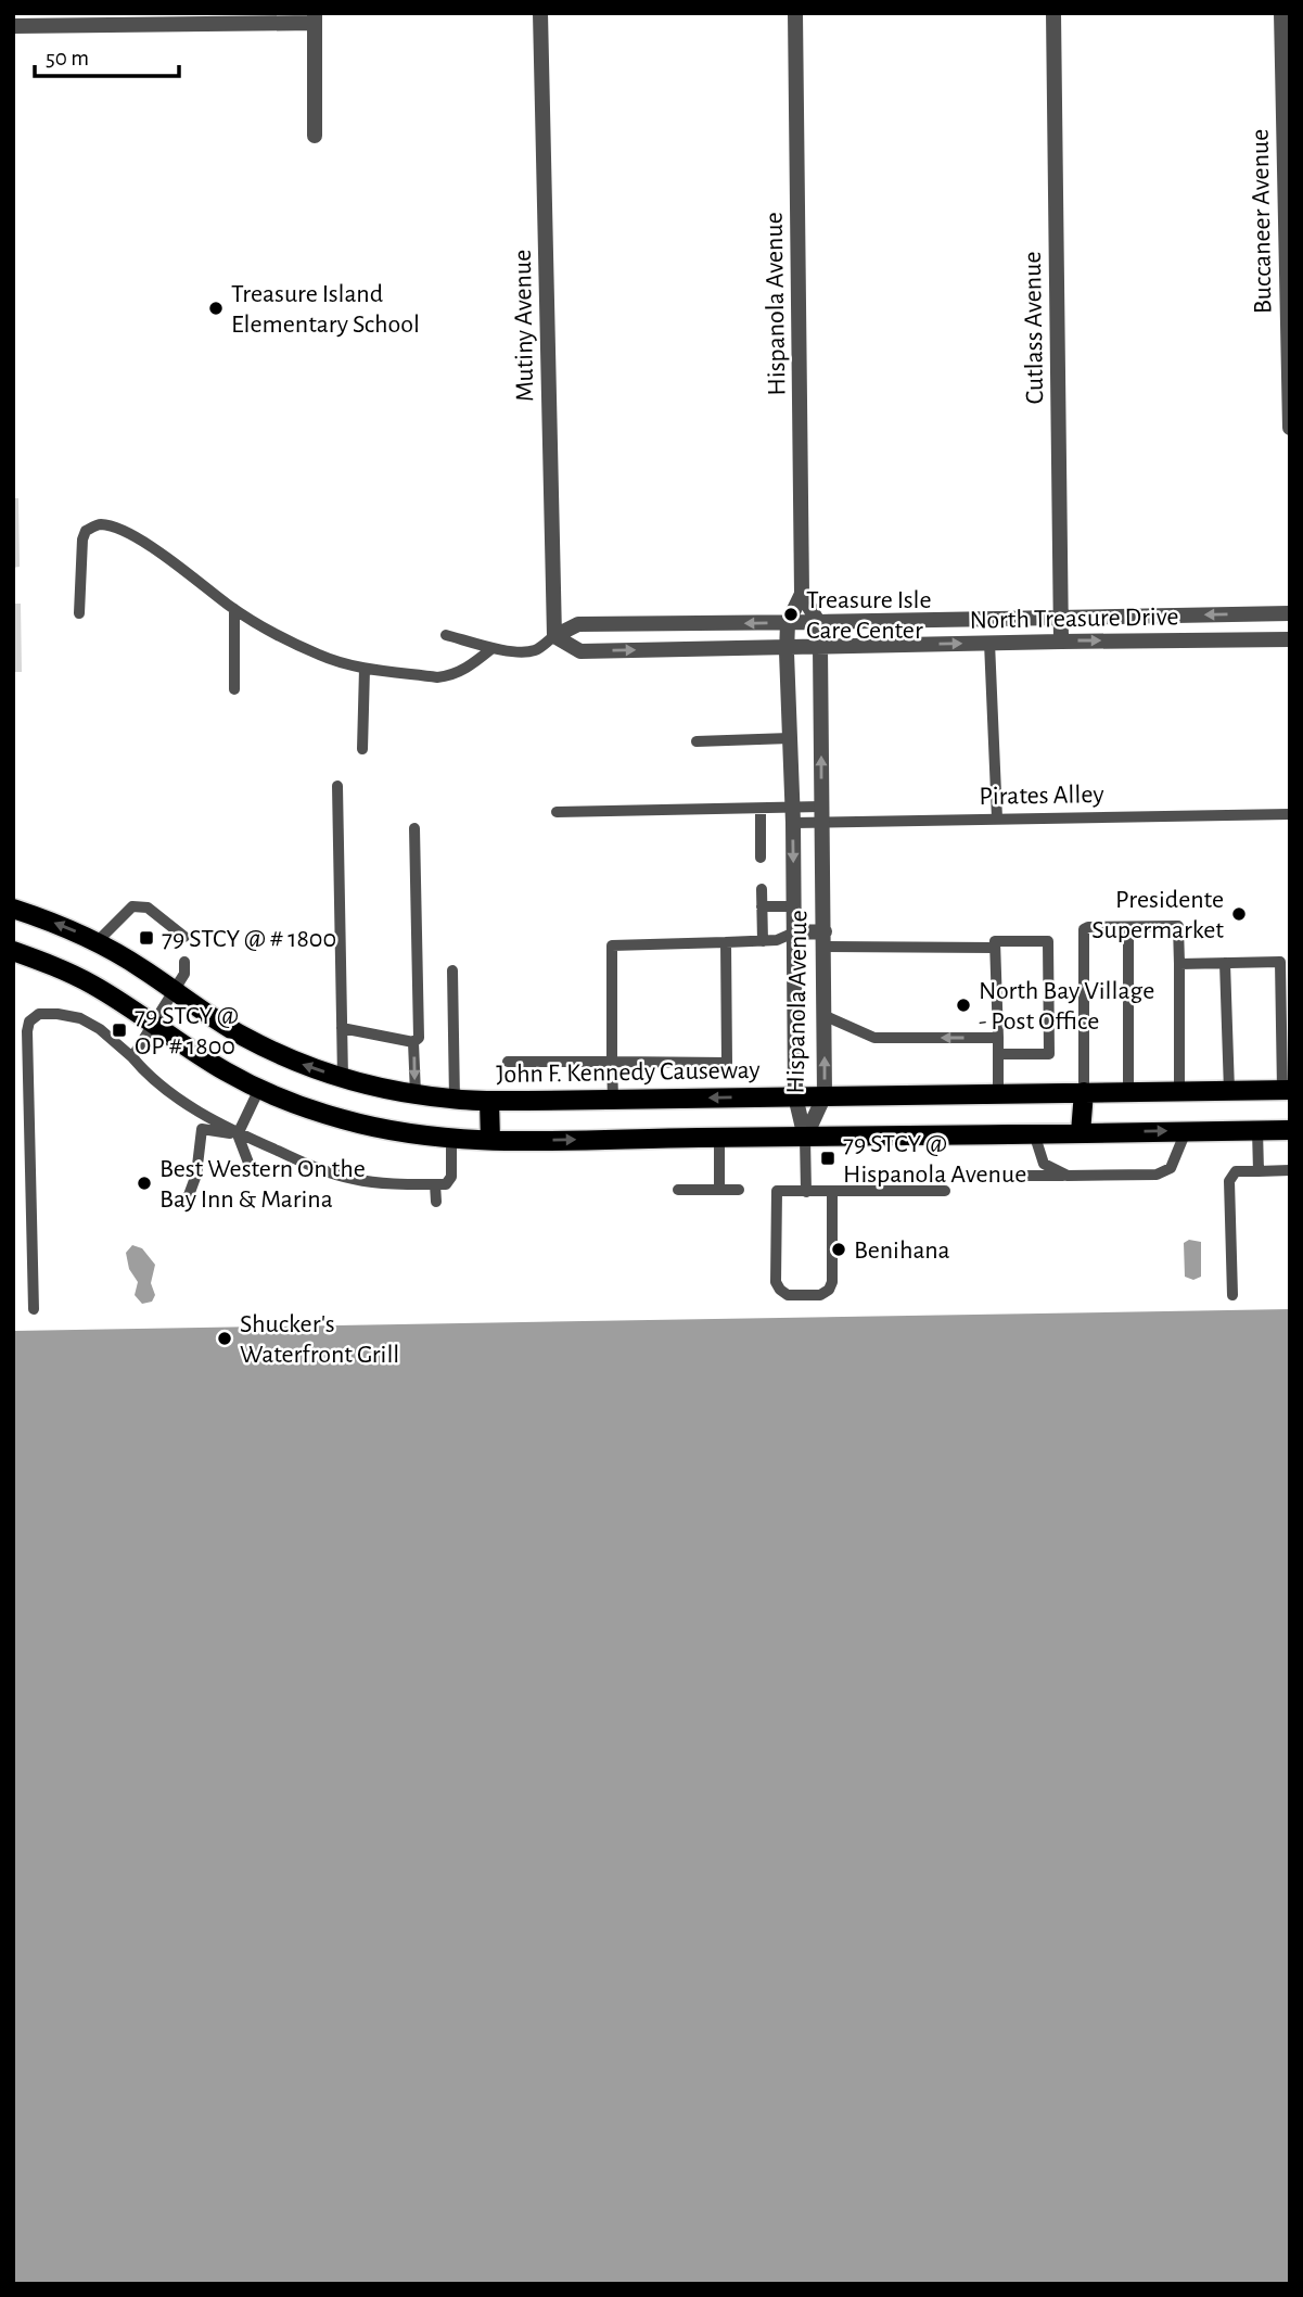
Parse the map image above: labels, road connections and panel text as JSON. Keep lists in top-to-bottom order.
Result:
{
  "streets": {
    "main road": ["John F. Kennedy Causeway"],
    "street": [
      "Buccaneer Avenue",
      "Hispanola Avenue",
      "Mutiny Avenue",
      "Cutlass Avenue",
      "North Treasure Drive"
    ],
    "lane": ["Pirates Alley"]
  },
  "crossings": [
    ["Hispanola Avenue", "North Treasure Drive"],
    ["Hispanola Avenue", "Pirates Alley"],
    ["Hispanola Avenue", "John F. Kennedy Causeway"],
    ["Mutiny Avenue", "North Treasure Drive"],
    ["Cutlass Avenue", "North Treasure Drive"]
  ],
  "places": {
    "other": [
      "Treasure Island Elementary School",
      "Treasure Isle Care Center",
      "Presidente Supermarket",
      "North Bay Village - Post Office",
      "Best Western On the Bay Inn & Marina",
      "Benihana",
      "Shucker's Waterfront Grill"
    ],
    "transit": ["79 STCY @ # 1800", "79 STCY @ OP # 1800", "79 STCY @ Hispanola Avenue"]
  },
  "scale_bar": "50 m"
}
